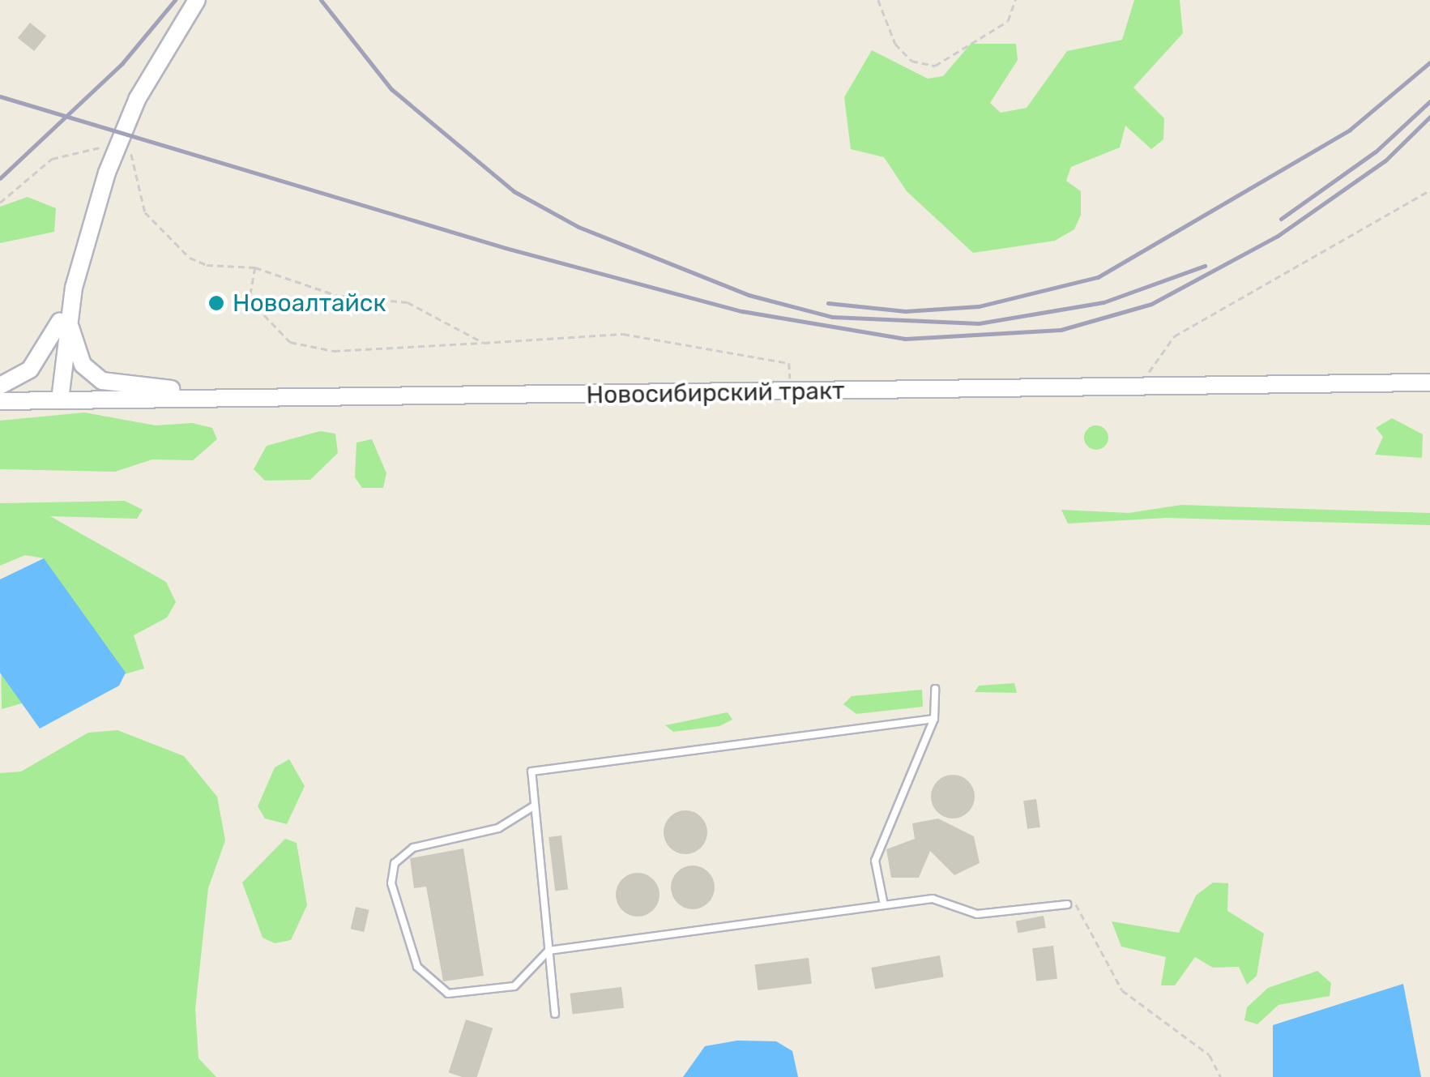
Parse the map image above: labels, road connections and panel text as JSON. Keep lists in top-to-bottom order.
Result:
{
  "streets": {
    "main road": ["Новосибирский тракт"]
  },
  "places": ["Новоалтайск"]
}
